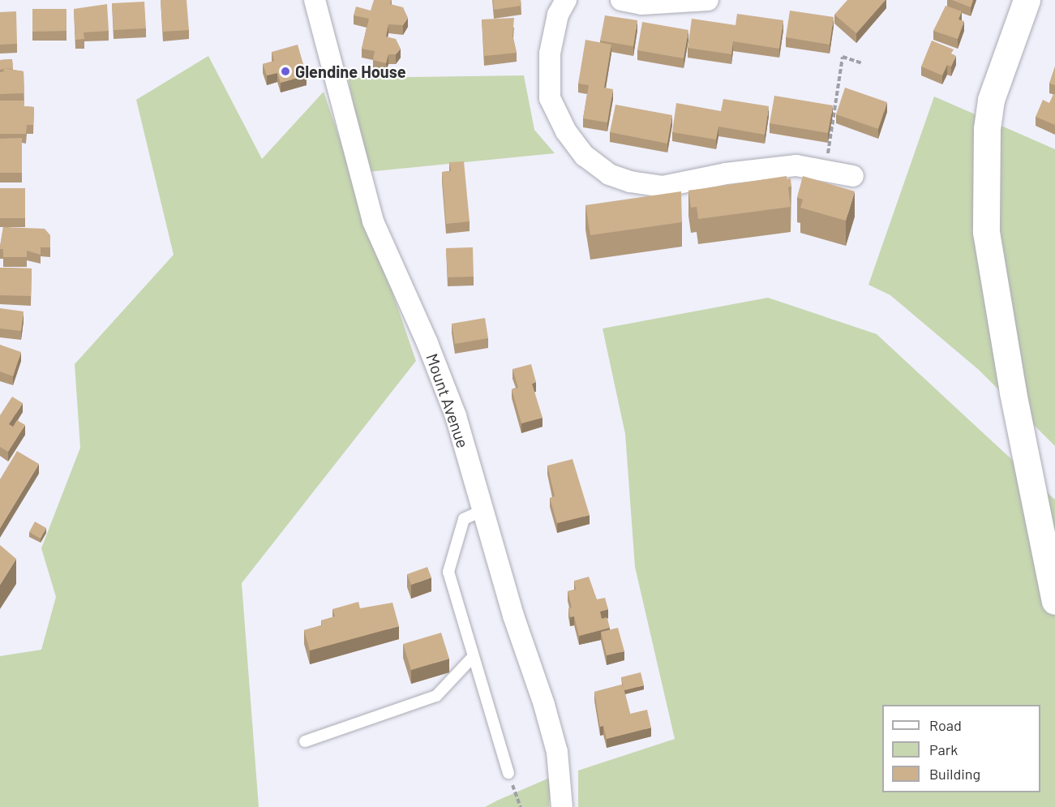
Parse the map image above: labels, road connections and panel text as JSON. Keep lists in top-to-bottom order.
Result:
{
  "streets": {
    "street": ["Mount Avenue"]
  },
  "places": ["Glendine House"],
  "legend": ["Road", "Park", "Building"]
}
